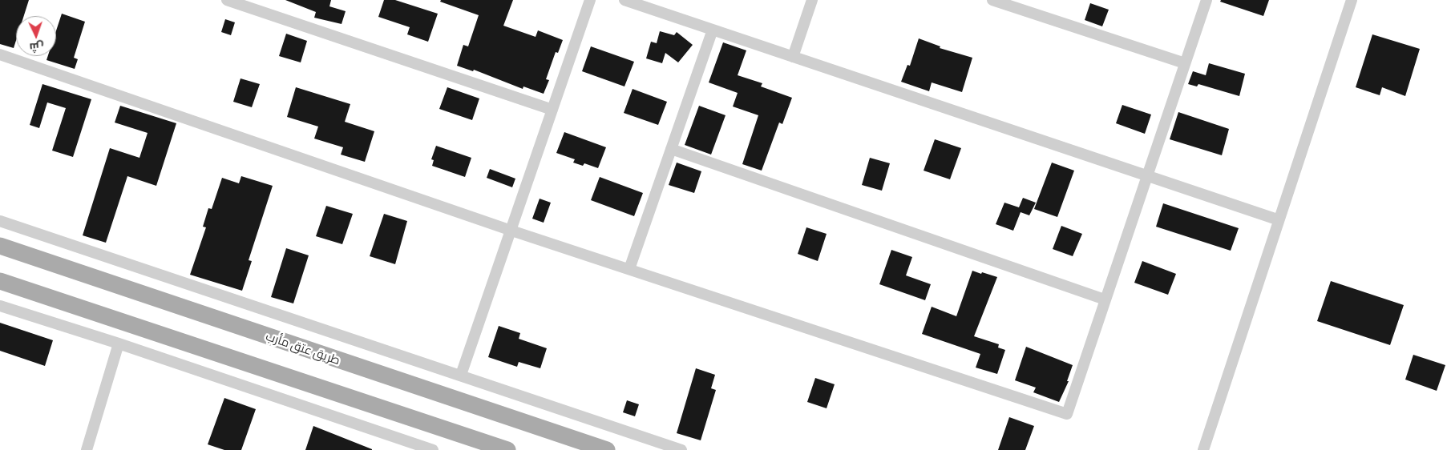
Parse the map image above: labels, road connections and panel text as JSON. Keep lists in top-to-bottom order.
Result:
{
  "streets": {
    "main road": ["طريق عتق مأرب"]
  },
  "north": "bottom"
}
